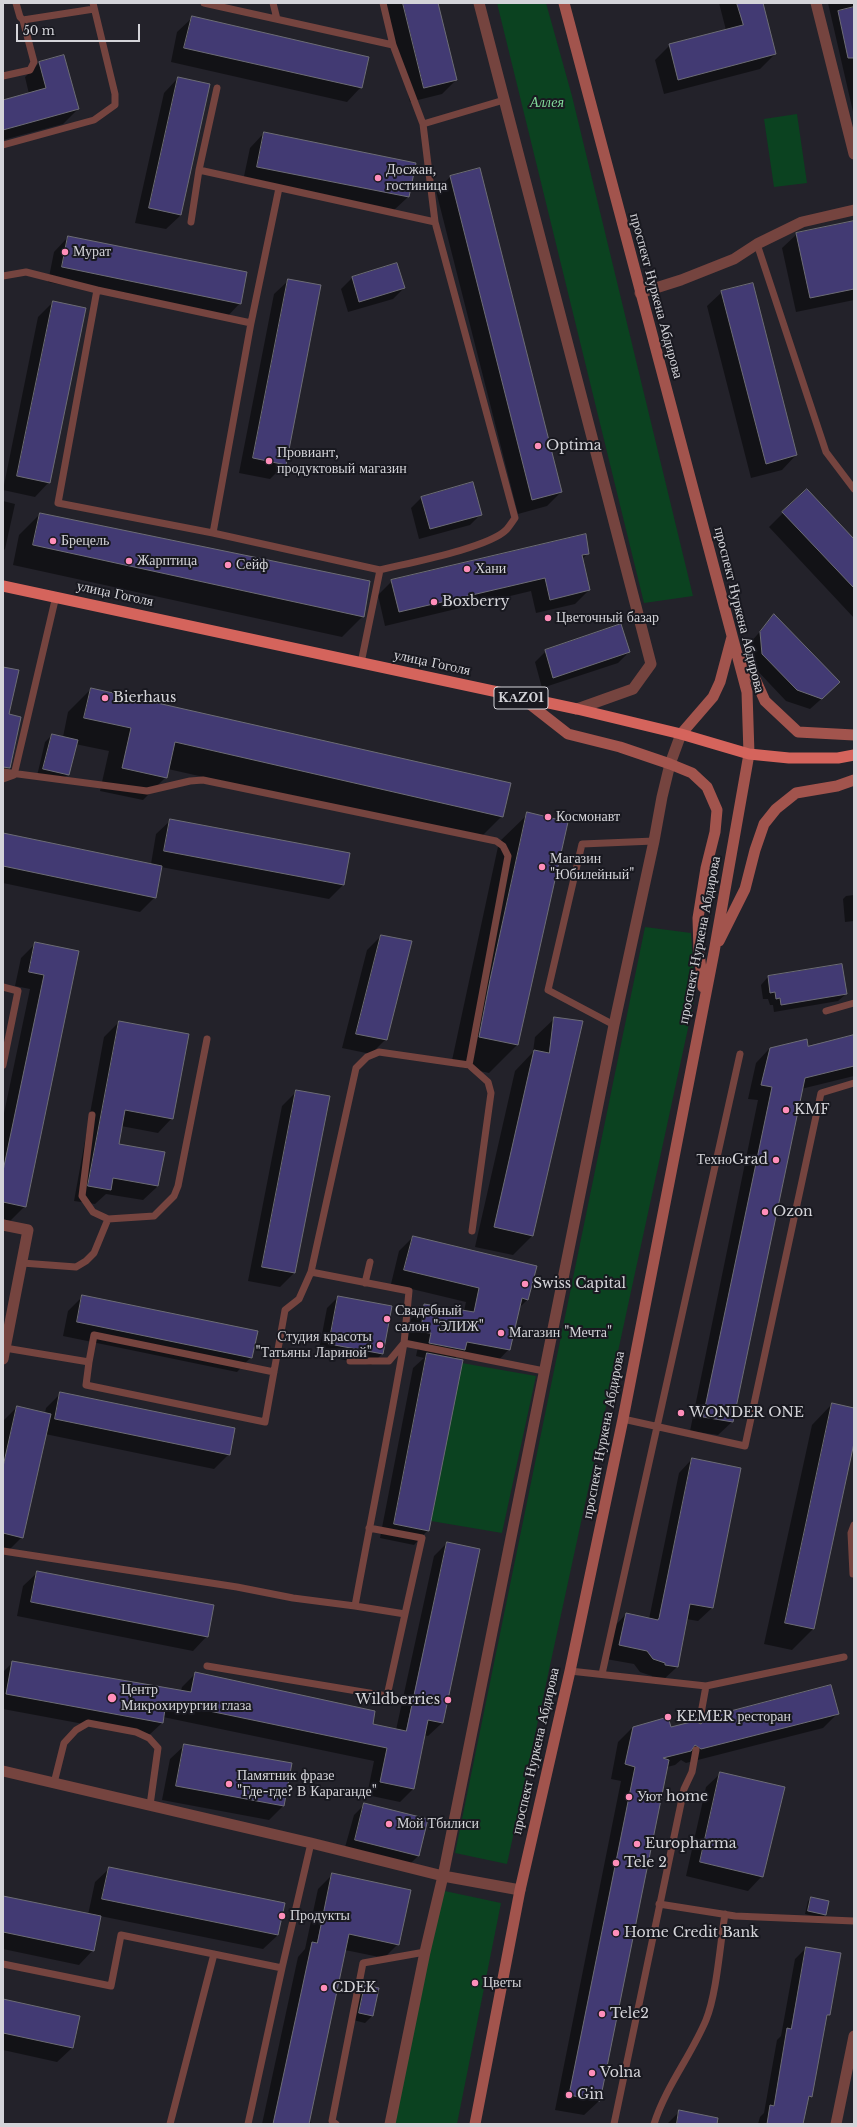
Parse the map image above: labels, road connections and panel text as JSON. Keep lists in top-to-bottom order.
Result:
{
  "streets": {
    "highway": ["улица Гоголя", "KАZ01"],
    "main road": ["проспект Нуркена Абдирова"]
  },
  "crossings": [
    ["проспект Нуркена Абдирова", "улица Гоголя"]
  ],
  "parks": ["Аллея"],
  "places": [
    "Досжан, гостиница",
    "Мурат",
    "Optima",
    "Провиант, продуктовый магазин",
    "Брецель",
    "Жарптица",
    "Сейф",
    "Хани",
    "Boxberry",
    "Цветочный базар",
    "Bierhaus",
    "Космонавт",
    "Магазин \"Юбилейный\"",
    "KMF",
    "ТехноGrad",
    "Ozon",
    "Swiss Capital",
    "Свадебный салон \"ЭЛИЖ\"",
    "Магазин \"Мечта\"",
    "Студия красоты \"Татьяны Лариной\"",
    "WONDER ONE",
    "Центр Микрохирургии глаза",
    "Wildberries",
    "KEMER ресторан",
    "Памятник фразе \"Где-где? В Караганде\"",
    "Уют home",
    "Мой Тбилиси",
    "Europharma",
    "Tele 2",
    "Продукты",
    "Home Credit Bank",
    "Цветы",
    "CDEK",
    "Tele2",
    "Volna",
    "Gin"
  ],
  "scale_bar": "50 m"
}
